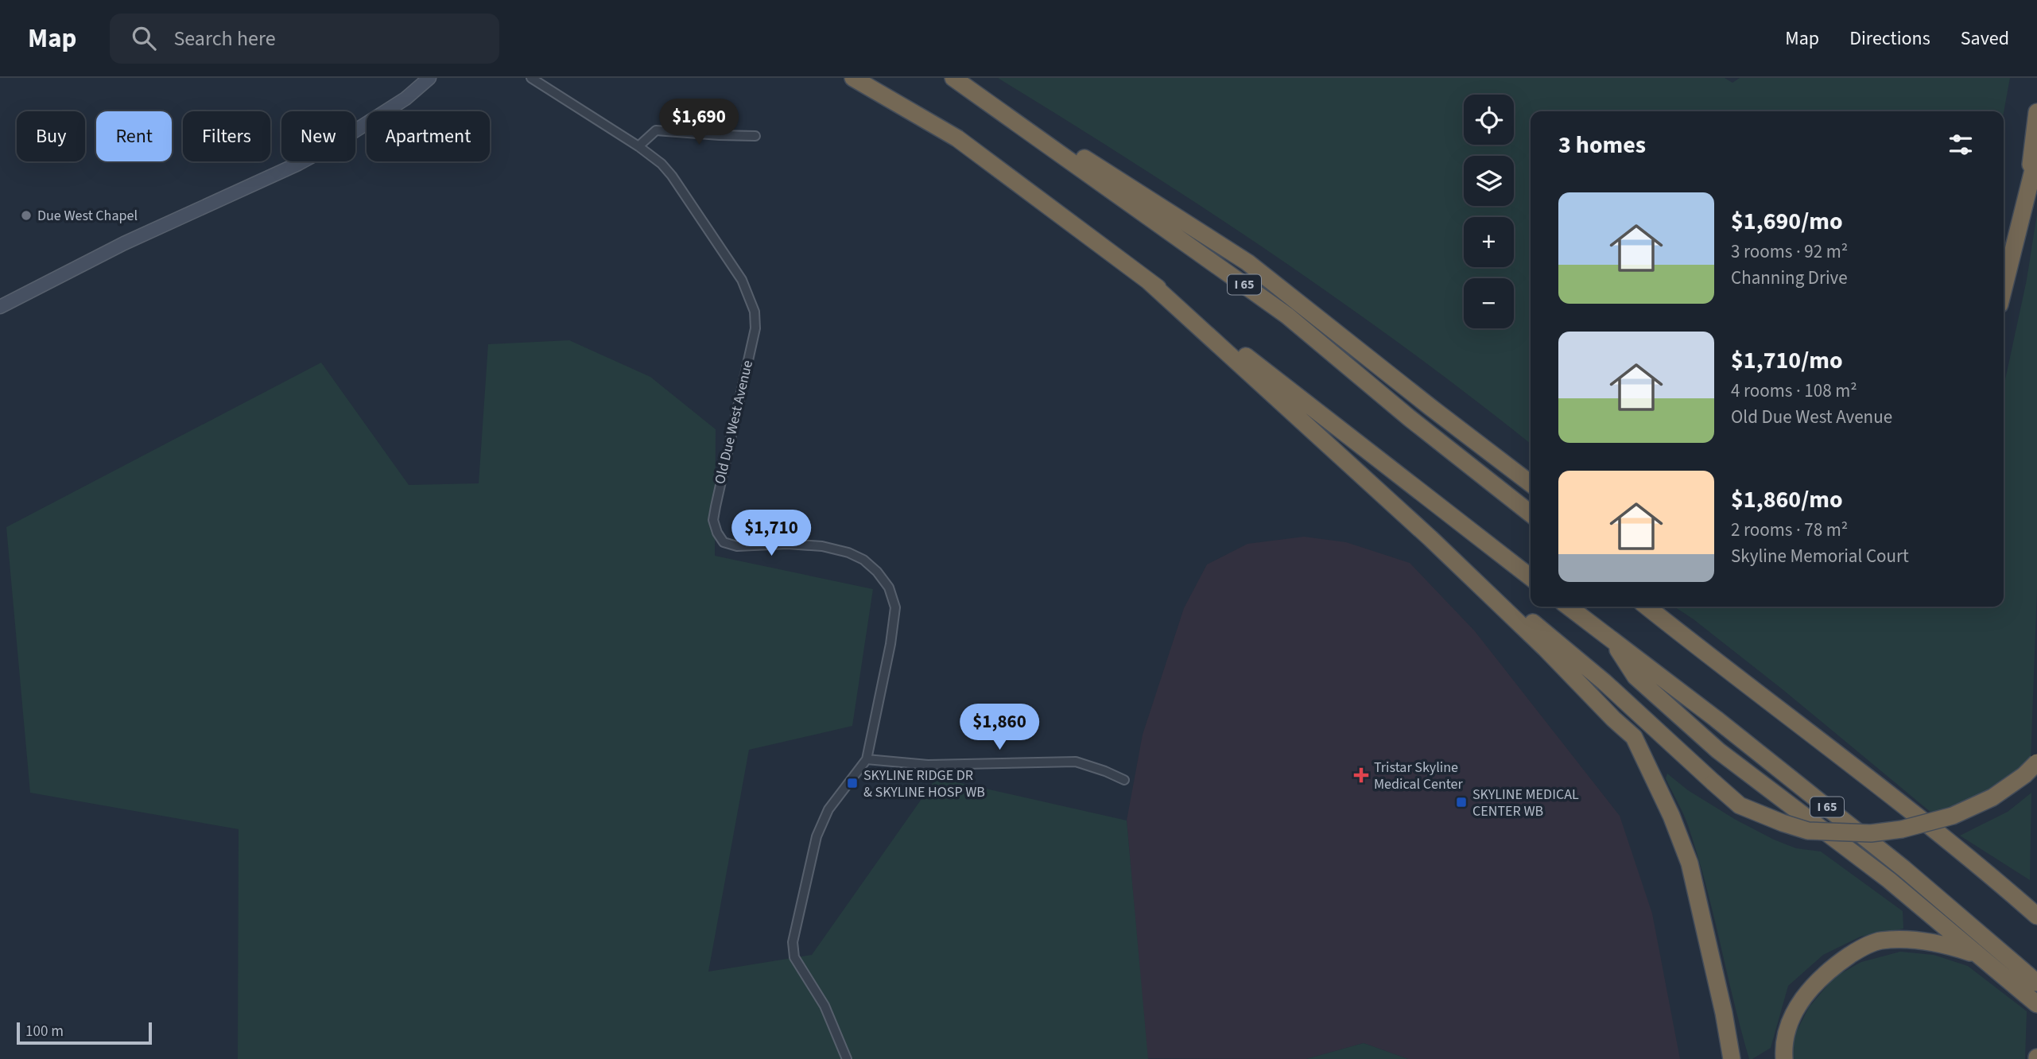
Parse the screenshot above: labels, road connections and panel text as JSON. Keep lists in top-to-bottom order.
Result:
{
  "streets": {
    "highway": ["I 65"],
    "street": ["Old Due West Avenue"]
  },
  "places": {
    "other": ["Due West Chapel"],
    "health": ["Tristar Skyline Medical Center"],
    "transit": ["SKYLINE RIDGE DR & SKYLINE HOSP WB", "SKYLINE MEDICAL CENTER WB"]
  },
  "scale_bar": "100 m",
  "page": {
    "header": "Map",
    "search": "Search here",
    "nav": ["Map", "Directions", "Saved"],
    "map_buttons": ["+", "−"],
    "price": ["$1,690", "$1,710", "$1,860"],
    "chip": [
      "Buy",
      "Rent",
      "Filters",
      "New",
      "Apartment"
    ],
    "heading": "3 homes",
    "list": [
      {
        "name": "$1,690/mo",
        "note": "3 rooms · 92 m² · Channing Drive"
      },
      {
        "name": "$1,710/mo",
        "note": "4 rooms · 108 m² · Old Due West Avenue"
      },
      {
        "name": "$1,860/mo",
        "note": "2 rooms · 78 m² · Skyline Memorial Court"
      }
    ],
    "scale": "100 m"
  }
}
